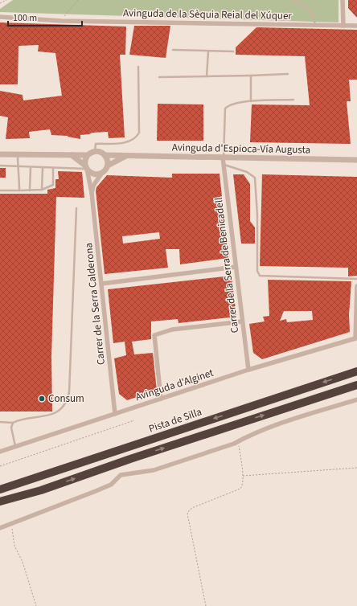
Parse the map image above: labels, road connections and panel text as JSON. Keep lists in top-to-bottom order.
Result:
{
  "streets": {
    "highway": ["Pista de Silla"],
    "street": [
      "Avinguda de la Sèquia Reial del Xúquer",
      "Avinguda d'Espioca-Vía Augusta",
      "Carrer de la Serra de Benicadell",
      "Carrer de la Serra Calderona",
      "Avinguda d'Alginet"
    ]
  },
  "crossings": [
    ["Avinguda d'Espioca-Vía Augusta", "Carrer de la Serra de Benicadell"],
    ["Avinguda d'Espioca-Vía Augusta", "Carrer de la Serra Calderona"],
    ["Carrer de la Serra de Benicadell", "Avinguda d'Alginet"],
    ["Carrer de la Serra Calderona", "Avinguda d'Alginet"]
  ],
  "places": ["Consum"],
  "scale_bar": "100 m"
}
